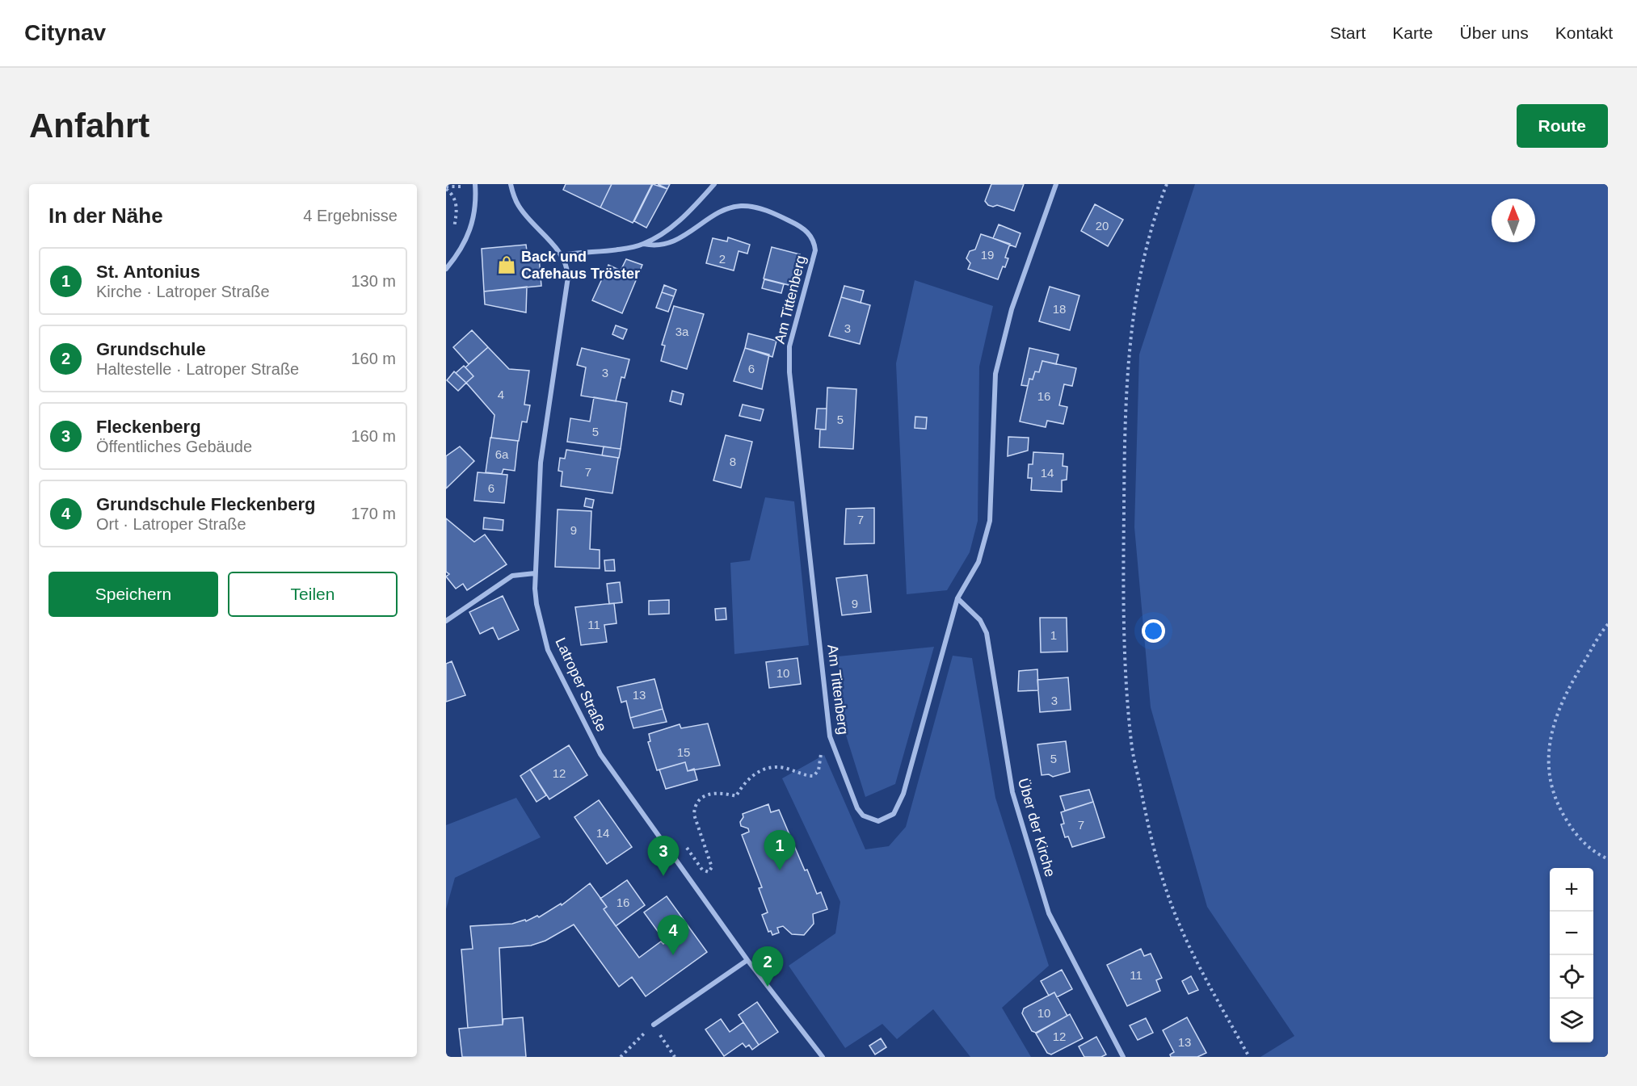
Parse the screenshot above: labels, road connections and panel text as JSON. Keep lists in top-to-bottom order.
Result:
{
  "streets": {
    "street": ["Am Tittenberg", "Latroper Straße", "Über der Kirche"]
  },
  "crossings": [
    ["Am Tittenberg", "Über der Kirche"]
  ],
  "places": {
    "shop": ["Back und Cafehaus Tröster"]
  },
  "house_numbers": [
    "20",
    "19",
    "2",
    "18",
    "3",
    "3a",
    "6",
    "3",
    "4",
    "16",
    "5",
    "5",
    "6a",
    "8",
    "7",
    "14",
    "6",
    "7",
    "9",
    "9",
    "11",
    "1",
    "10",
    "13",
    "3",
    "15",
    "5",
    "12",
    "7",
    "14",
    "16",
    "11",
    "10",
    "12",
    "13"
  ],
  "north": "top",
  "page": {
    "header": "Citynav",
    "nav": [
      "Start",
      "Karte",
      "Über uns",
      "Kontakt"
    ],
    "buttons": [
      "Route",
      ["Speichern", "Teilen"]
    ],
    "title": "Anfahrt",
    "heading": ["In der Nähe", "4 Ergebnisse"],
    "list": [
      {
        "mark": "1",
        "name": "St. Antonius",
        "note": "Kirche · Latroper Straße",
        "value": "130 m"
      },
      {
        "mark": "2",
        "name": "Grundschule",
        "note": "Haltestelle · Latroper Straße",
        "value": "160 m"
      },
      {
        "mark": "3",
        "name": "Fleckenberg",
        "note": "Öffentliches Gebäude",
        "value": "160 m"
      },
      {
        "mark": "4",
        "name": "Grundschule Fleckenberg",
        "note": "Ort · Latroper Straße",
        "value": "170 m"
      }
    ],
    "pins": [
      "1",
      "3",
      "4",
      "2"
    ],
    "map_buttons": ["+", "−"]
  }
}
